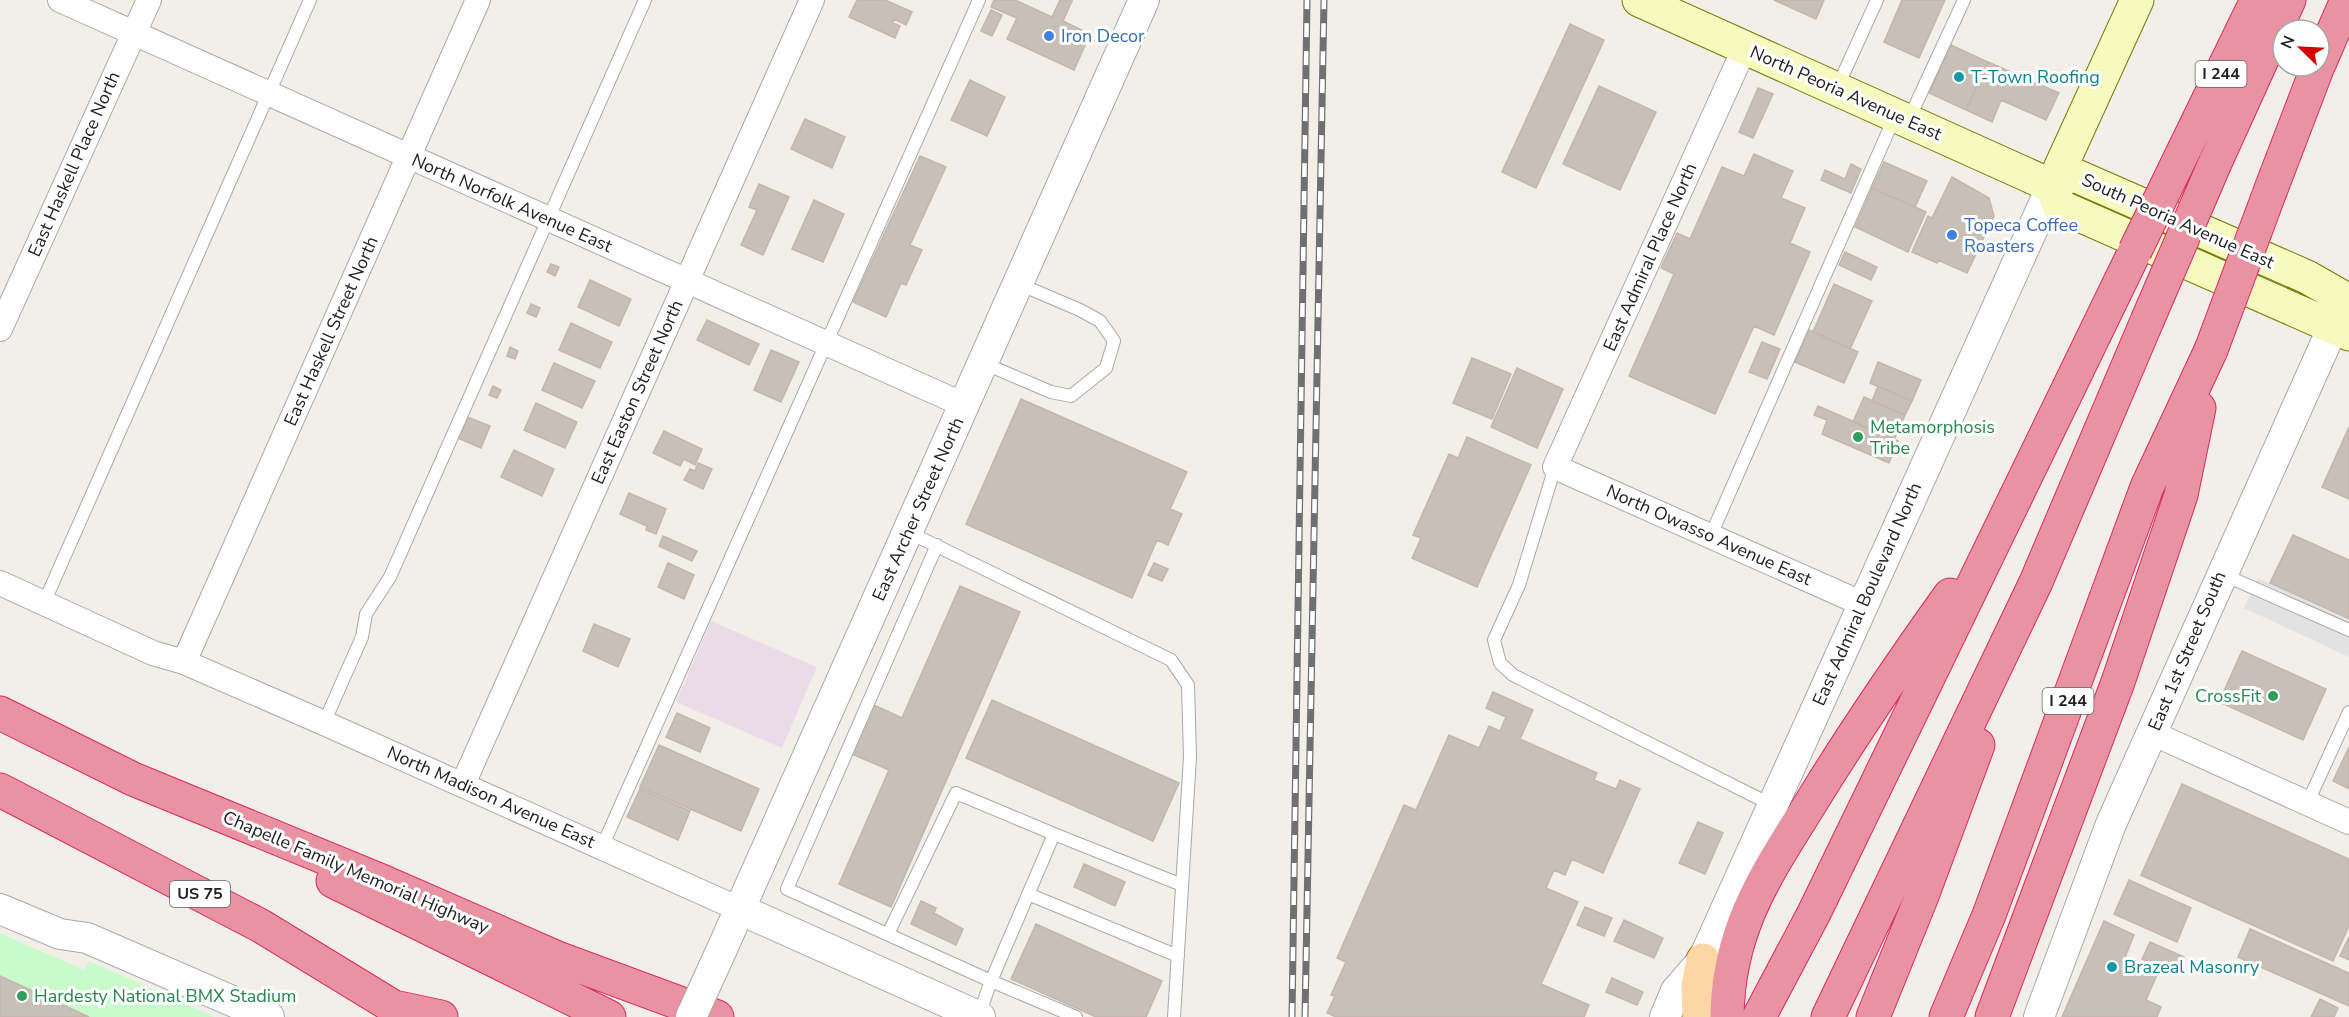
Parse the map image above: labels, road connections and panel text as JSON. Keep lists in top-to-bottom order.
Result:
{
  "streets": {
    "highway": ["I 244", "Chapelle Family Memorial Highway", "US 75"],
    "main road": ["North Peoria Avenue East", "South Peoria Avenue East", "East Admiral Boulevard North"],
    "street": [
      "East Haskell Place North",
      "North Norfolk Avenue East",
      "East Admiral Place North",
      "East Haskell Street North",
      "East Easton Street North",
      "East Archer Street North",
      "North Owasso Avenue East",
      "East 1st Street South",
      "North Madison Avenue East"
    ]
  },
  "crossings": [
    ["North Peoria Avenue East", "South Peoria Avenue East"],
    ["North Peoria Avenue East", "East Admiral Place North"],
    ["North Peoria Avenue East", "East Admiral Boulevard North"],
    ["East Haskell Place North", "North Norfolk Avenue East"],
    ["North Norfolk Avenue East", "East Haskell Street North"],
    ["North Norfolk Avenue East", "East Easton Street North"],
    ["North Norfolk Avenue East", "East Archer Street North"],
    ["South Peoria Avenue East", "East Admiral Boulevard North"],
    ["South Peoria Avenue East", "East 1st Street South"],
    ["East Admiral Place North", "North Owasso Avenue East"],
    ["East Haskell Street North", "North Madison Avenue East"],
    ["East Easton Street North", "North Madison Avenue East"],
    ["East Archer Street North", "North Madison Avenue East"],
    ["East Archer Street North", "Chapelle Family Memorial Highway"],
    ["North Owasso Avenue East", "East Admiral Boulevard North"]
  ],
  "places": [
    "Iron Decor",
    "T-Town Roofing",
    "Topeca Coffee Roasters",
    "Metamorphosis Tribe",
    "CrossFit",
    "Brazeal Masonry",
    "Hardesty National BMX Stadium"
  ],
  "north": "top left"
}
